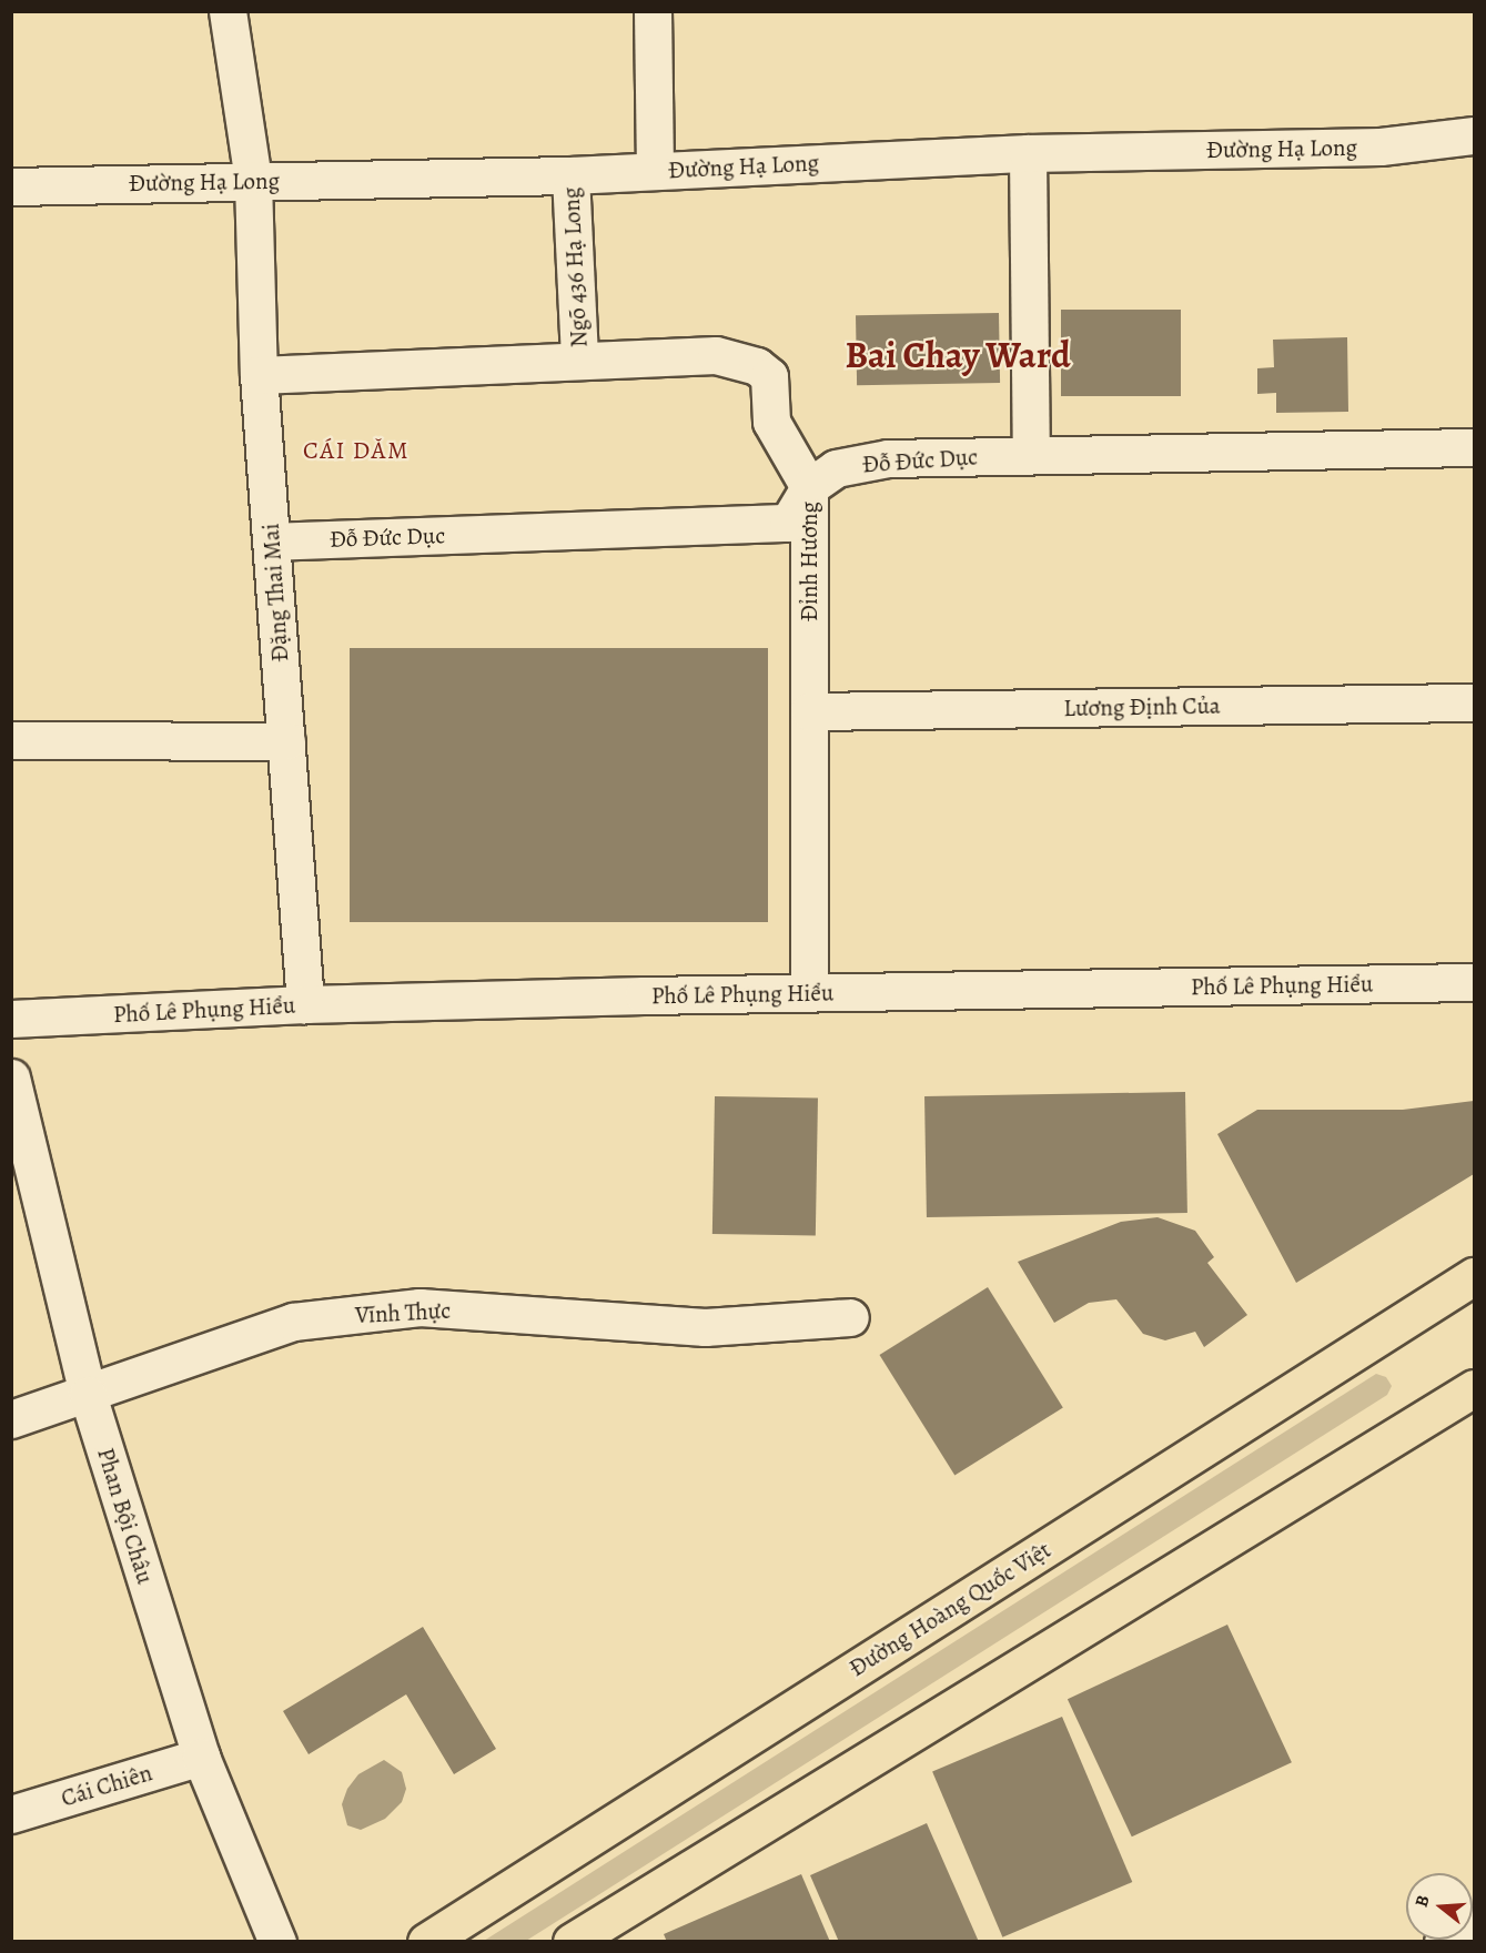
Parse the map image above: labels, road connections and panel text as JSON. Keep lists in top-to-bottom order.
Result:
{
  "streets": {
    "main road": ["Đường Hoàng Quốc Việt"],
    "street": [
      "Đường Hạ Long",
      "Ngõ 436 Hạ Long",
      "Đỗ Đức Dục",
      "Đỉnh Hương",
      "Đặng Thai Mai",
      "Lương Định Của",
      "Phố Lê Phụng Hiểu",
      "Vĩnh Thực",
      "Phan Bội Châu",
      "Cái Chiên"
    ]
  },
  "crossings": [
    ["Đường Hạ Long", "Ngõ 436 Hạ Long"],
    ["Đường Hạ Long", "Đặng Thai Mai"],
    ["Ngõ 436 Hạ Long", "Đỉnh Hương"],
    ["Đỗ Đức Dục", "Đỉnh Hương"],
    ["Đỗ Đức Dục", "Đặng Thai Mai"],
    ["Đỉnh Hương", "Đặng Thai Mai"],
    ["Đỉnh Hương", "Lương Định Của"],
    ["Đỉnh Hương", "Phố Lê Phụng Hiểu"],
    ["Đặng Thai Mai", "Phố Lê Phụng Hiểu"],
    ["Vĩnh Thực", "Phan Bội Châu"],
    ["Phan Bội Châu", "Cái Chiên"]
  ],
  "districts": ["Bai Chay Ward", "CÁI DĂM"],
  "north": "left"
}
